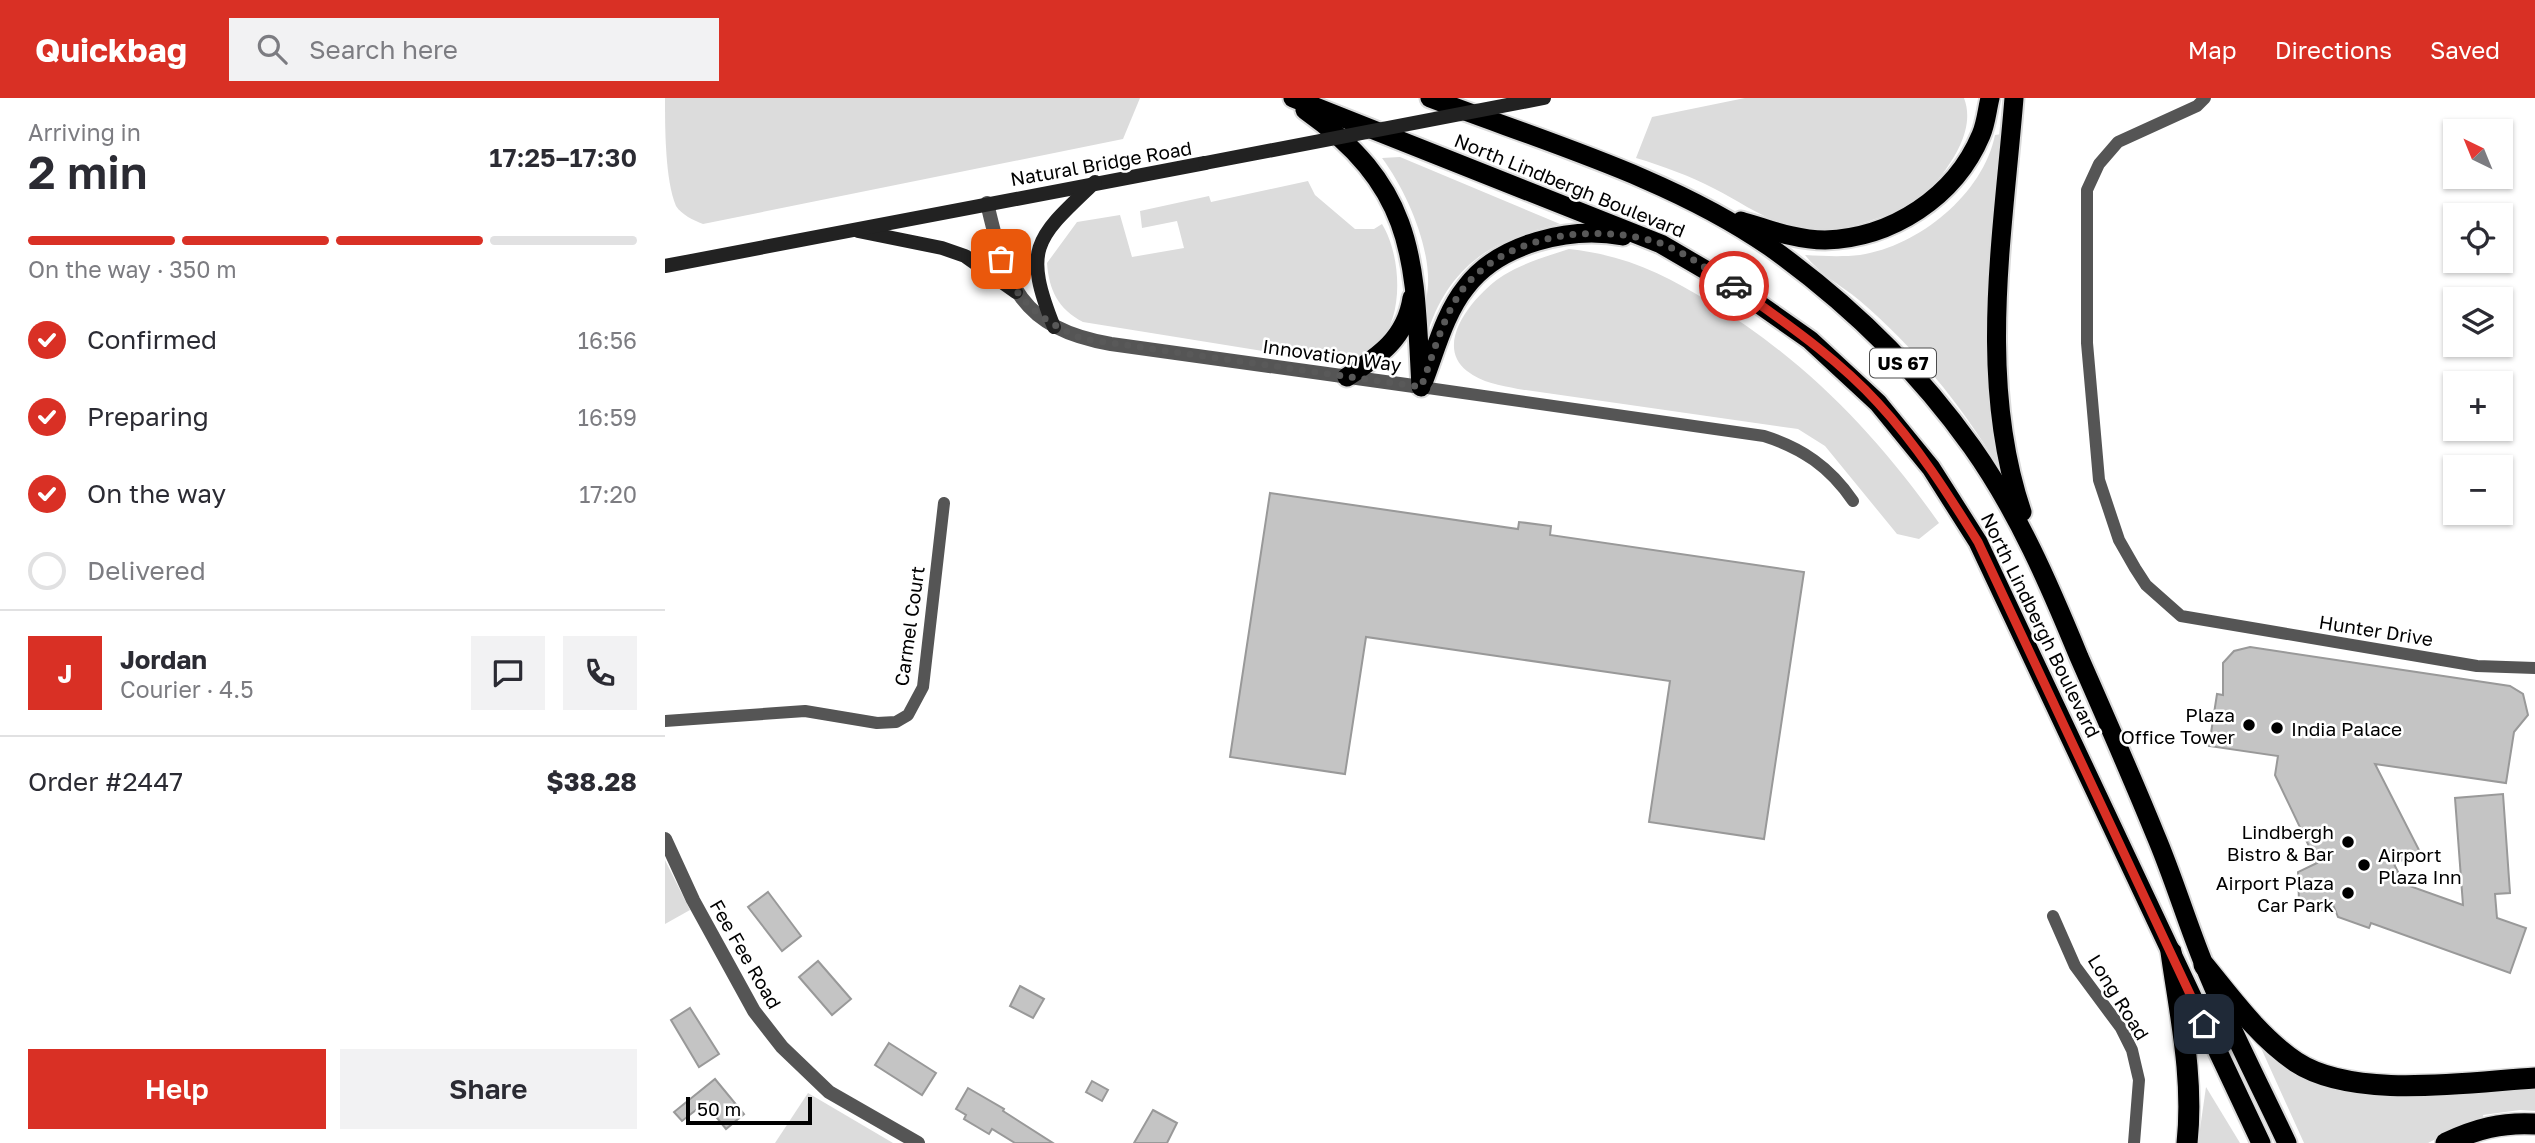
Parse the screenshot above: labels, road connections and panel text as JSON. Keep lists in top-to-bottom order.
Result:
{
  "streets": {
    "highway": ["North Lindbergh Boulevard", "US 67"],
    "main road": ["Natural Bridge Road"],
    "street": [
      "Innovation Way",
      "Carmel Court",
      "Hunter Drive",
      "Fee Fee Road",
      "Long Road"
    ]
  },
  "crossings": [
    ["Natural Bridge Road", "Innovation Way"]
  ],
  "places": [
    "Plaza Office Tower",
    "India Palace",
    "Lindbergh Bistro & Bar",
    "Airport Plaza Inn",
    "Airport Plaza Car Park"
  ],
  "scale_bar": "50 m",
  "north": "top left",
  "page": {
    "header": "Quickbag",
    "search": "Search here",
    "nav": ["Map", "Directions", "Saved"],
    "heading": ["2 min", "Arriving in", "17:25–17:30"],
    "panel": [
      "Jordan",
      "Courier · 4.5",
      "Order #2447",
      "$38.28"
    ],
    "map_buttons": ["+", "−"],
    "bar": "On the way · 350 m",
    "list": [
      ["Confirmed", "16:56"],
      ["Preparing", "16:59"],
      ["On the way", "17:20"],
      "Delivered"
    ],
    "round": "J",
    "buttons": ["Help", "Share"],
    "scale": "50 m"
  }
}
